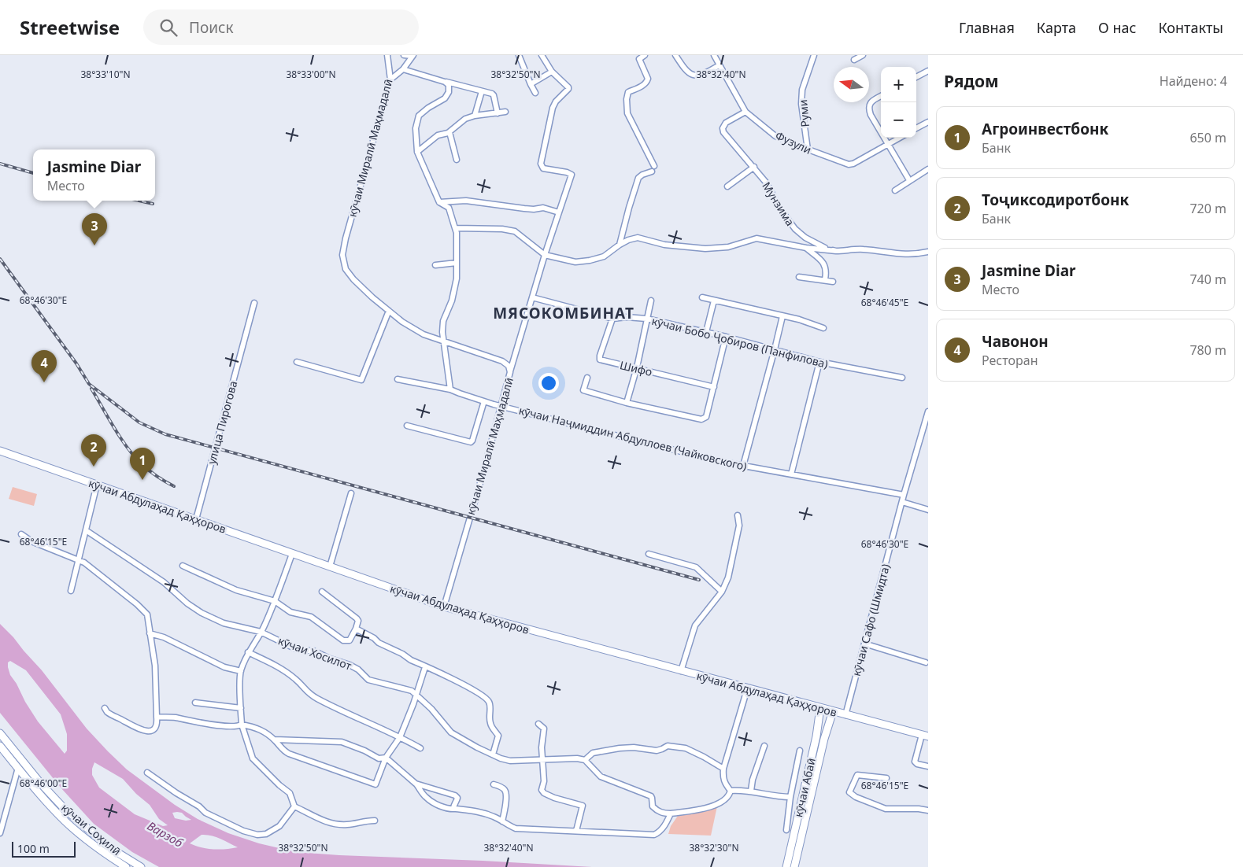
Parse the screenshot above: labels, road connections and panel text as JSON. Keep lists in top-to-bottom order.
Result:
{
  "streets": {
    "main road": ["кӯчаи Абдулаҳад Қаҳҳоров", "кӯчаи Абаӣ", "кӯчаи Соҳилӣ"],
    "street": [
      "Руми",
      "Фузули",
      "кӯчаи Миралӣ Маҳмадалӣ",
      "Мунзима",
      "кӯчаи Бобо Ҷобиров (Панфилова)",
      "Шифо",
      "улица Пирогова",
      "кӯчаи Наҷмиддин Абдуллоев (Чайковского)",
      "кӯчаи Сафо (Шмидта)",
      "кӯчаи Хосилот"
    ]
  },
  "crossings": [
    ["Руми", "Фузули"],
    ["Фузули", "Мунзима"],
    ["кӯчаи Миралӣ Маҳмадалӣ", "кӯчаи Наҷмиддин Абдуллоев (Чайковского)"],
    ["кӯчаи Миралӣ Маҳмадалӣ", "кӯчаи Абдулаҳад Қаҳҳоров"],
    ["кӯчаи Бобо Ҷобиров (Панфилова)", "Шифо"],
    ["улица Пирогова", "кӯчаи Абдулаҳад Қаҳҳоров"],
    ["кӯчаи Наҷмиддин Абдуллоев (Чайковского)", "кӯчаи Сафо (Шмидта)"],
    ["кӯчаи Абдулаҳад Қаҳҳоров", "кӯчаи Сафо (Шмидта)"],
    ["кӯчаи Абдулаҳад Қаҳҳоров", "кӯчаи Абаӣ"]
  ],
  "districts": ["МЯСОКОМБИНАТ"],
  "water": ["Варзоб"],
  "scale_bar": "100 m",
  "north": "left",
  "page": {
    "header": "Streetwise",
    "search": "Поиск",
    "nav": [
      "Главная",
      "Карта",
      "О нас",
      "Контакты"
    ],
    "heading": ["Рядом", "Найдено: 4"],
    "map_buttons": ["+", "−"],
    "list": [
      {
        "mark": "1",
        "name": "Агроинвестбонк",
        "note": "Банк",
        "value": "650 m"
      },
      {
        "mark": "2",
        "name": "Тоҷиксодиротбонк",
        "note": "Банк",
        "value": "720 m"
      },
      {
        "mark": "3",
        "name": "Jasmine Diar",
        "note": "Место",
        "value": "740 m"
      },
      {
        "mark": "4",
        "name": "Чавонон",
        "note": "Ресторан",
        "value": "780 m"
      }
    ],
    "popup": ["Jasmine Diar", "Место"],
    "pins": [
      "3",
      "4",
      "2",
      "1"
    ],
    "scale": "100 m"
  },
  "coordinates": [
    "38°33'10\"N",
    "38°33'00\"N",
    "38°32'50\"N",
    "38°32'40\"N",
    "68°46'30\"E",
    "68°46'45\"E",
    "68°46'15\"E",
    "68°46'00\"E",
    "38°32'30\"N"
  ]
}
